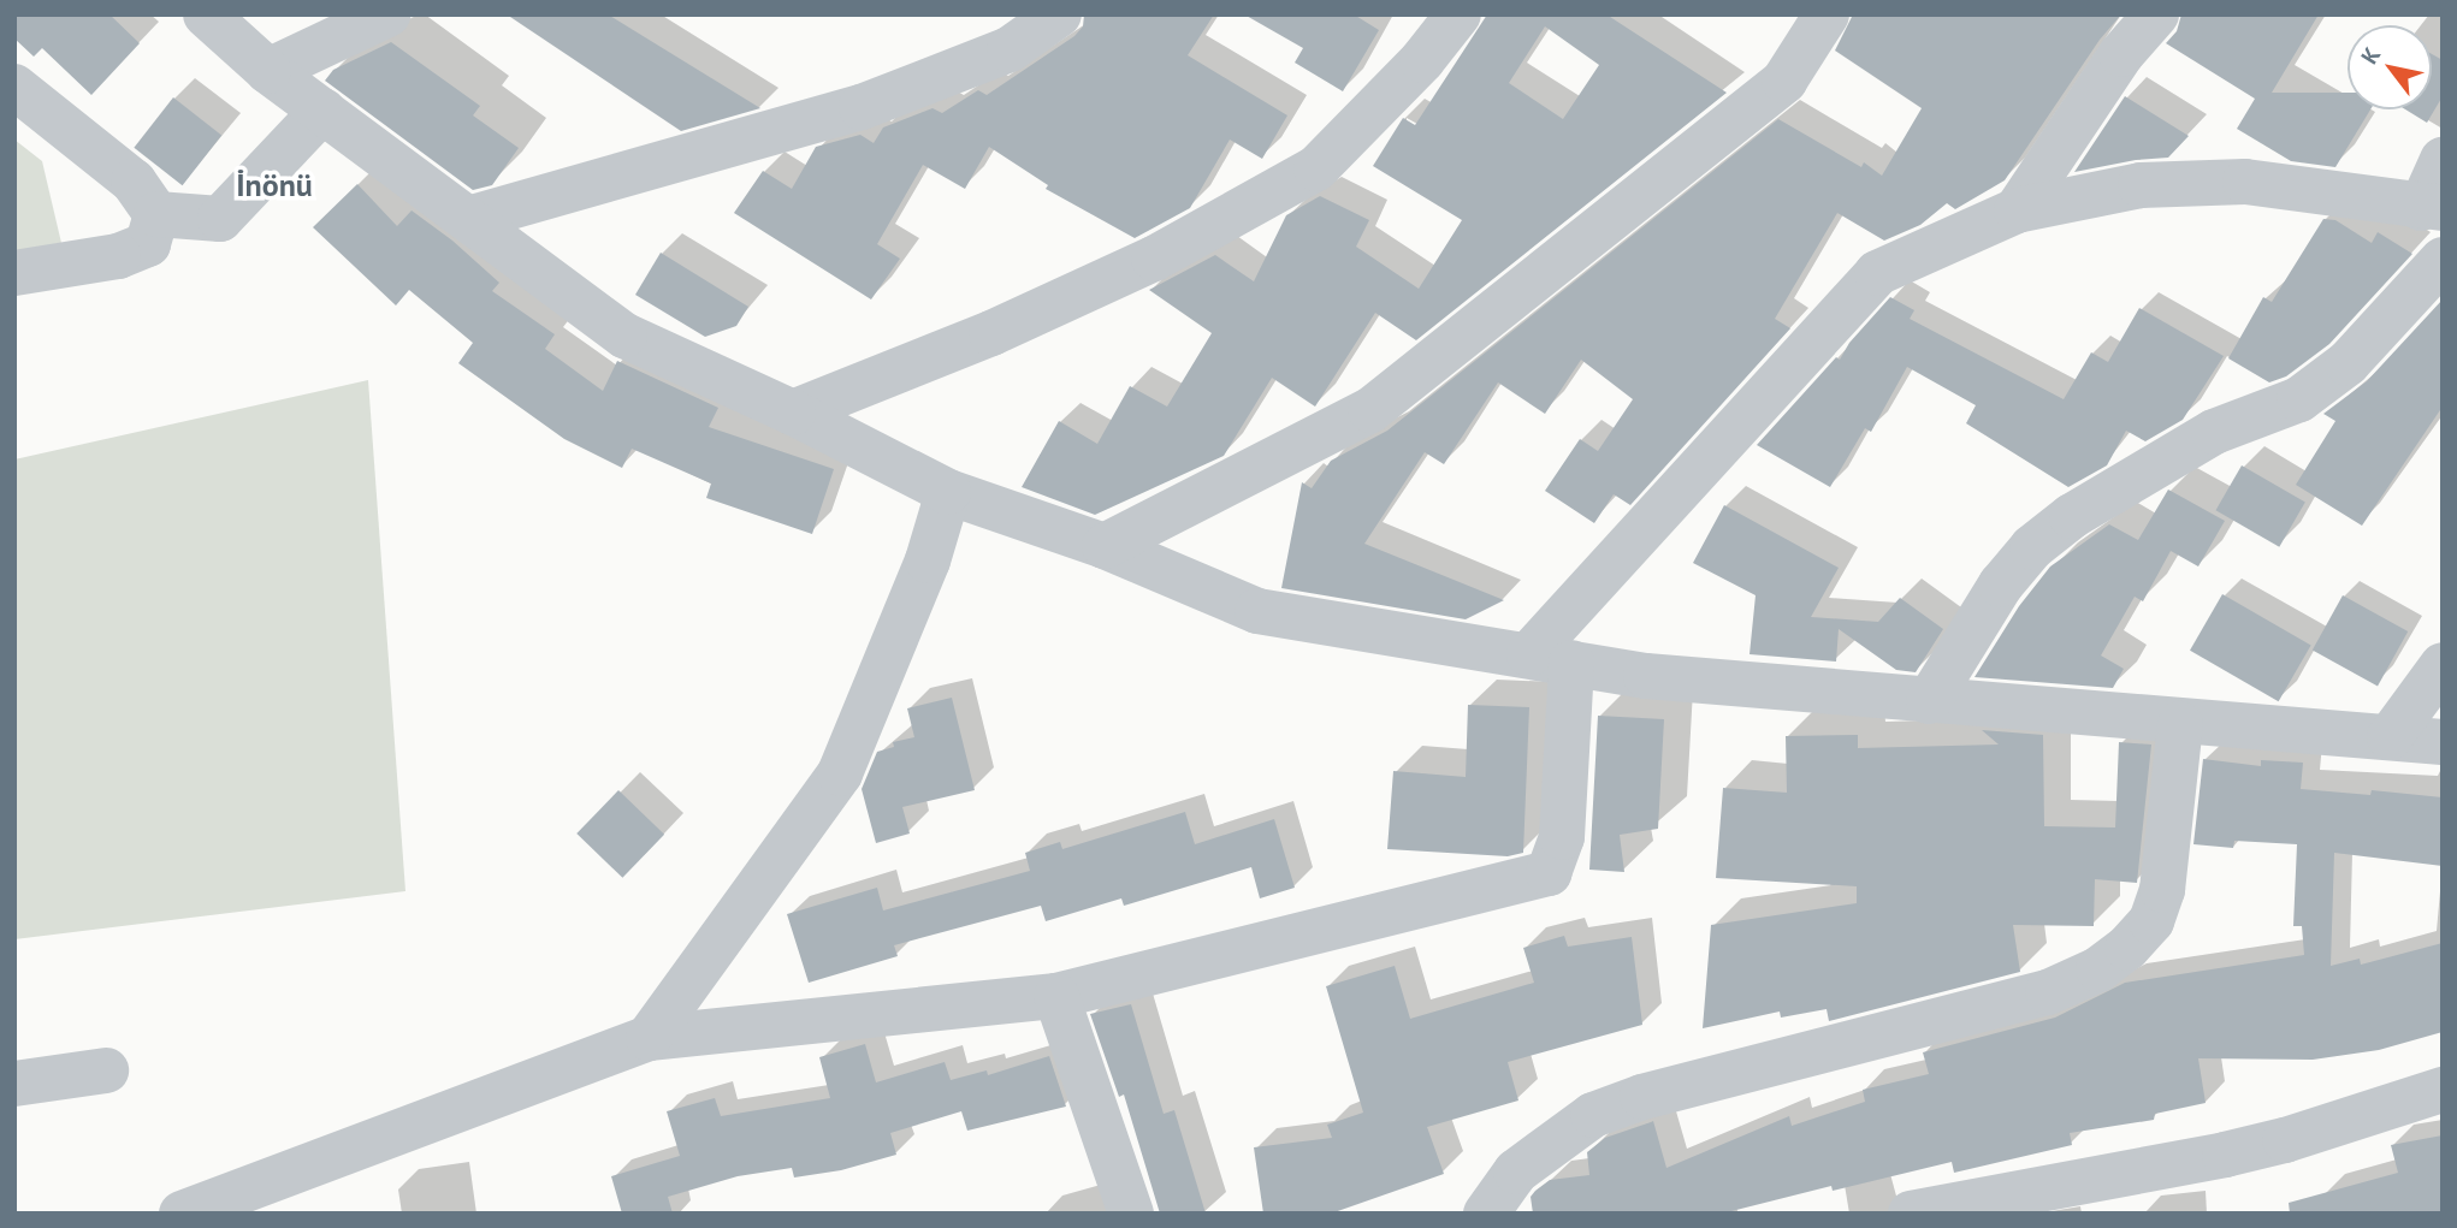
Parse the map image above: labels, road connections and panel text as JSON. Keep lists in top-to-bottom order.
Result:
{
  "districts": ["İnönü"],
  "north": "top left"
}
